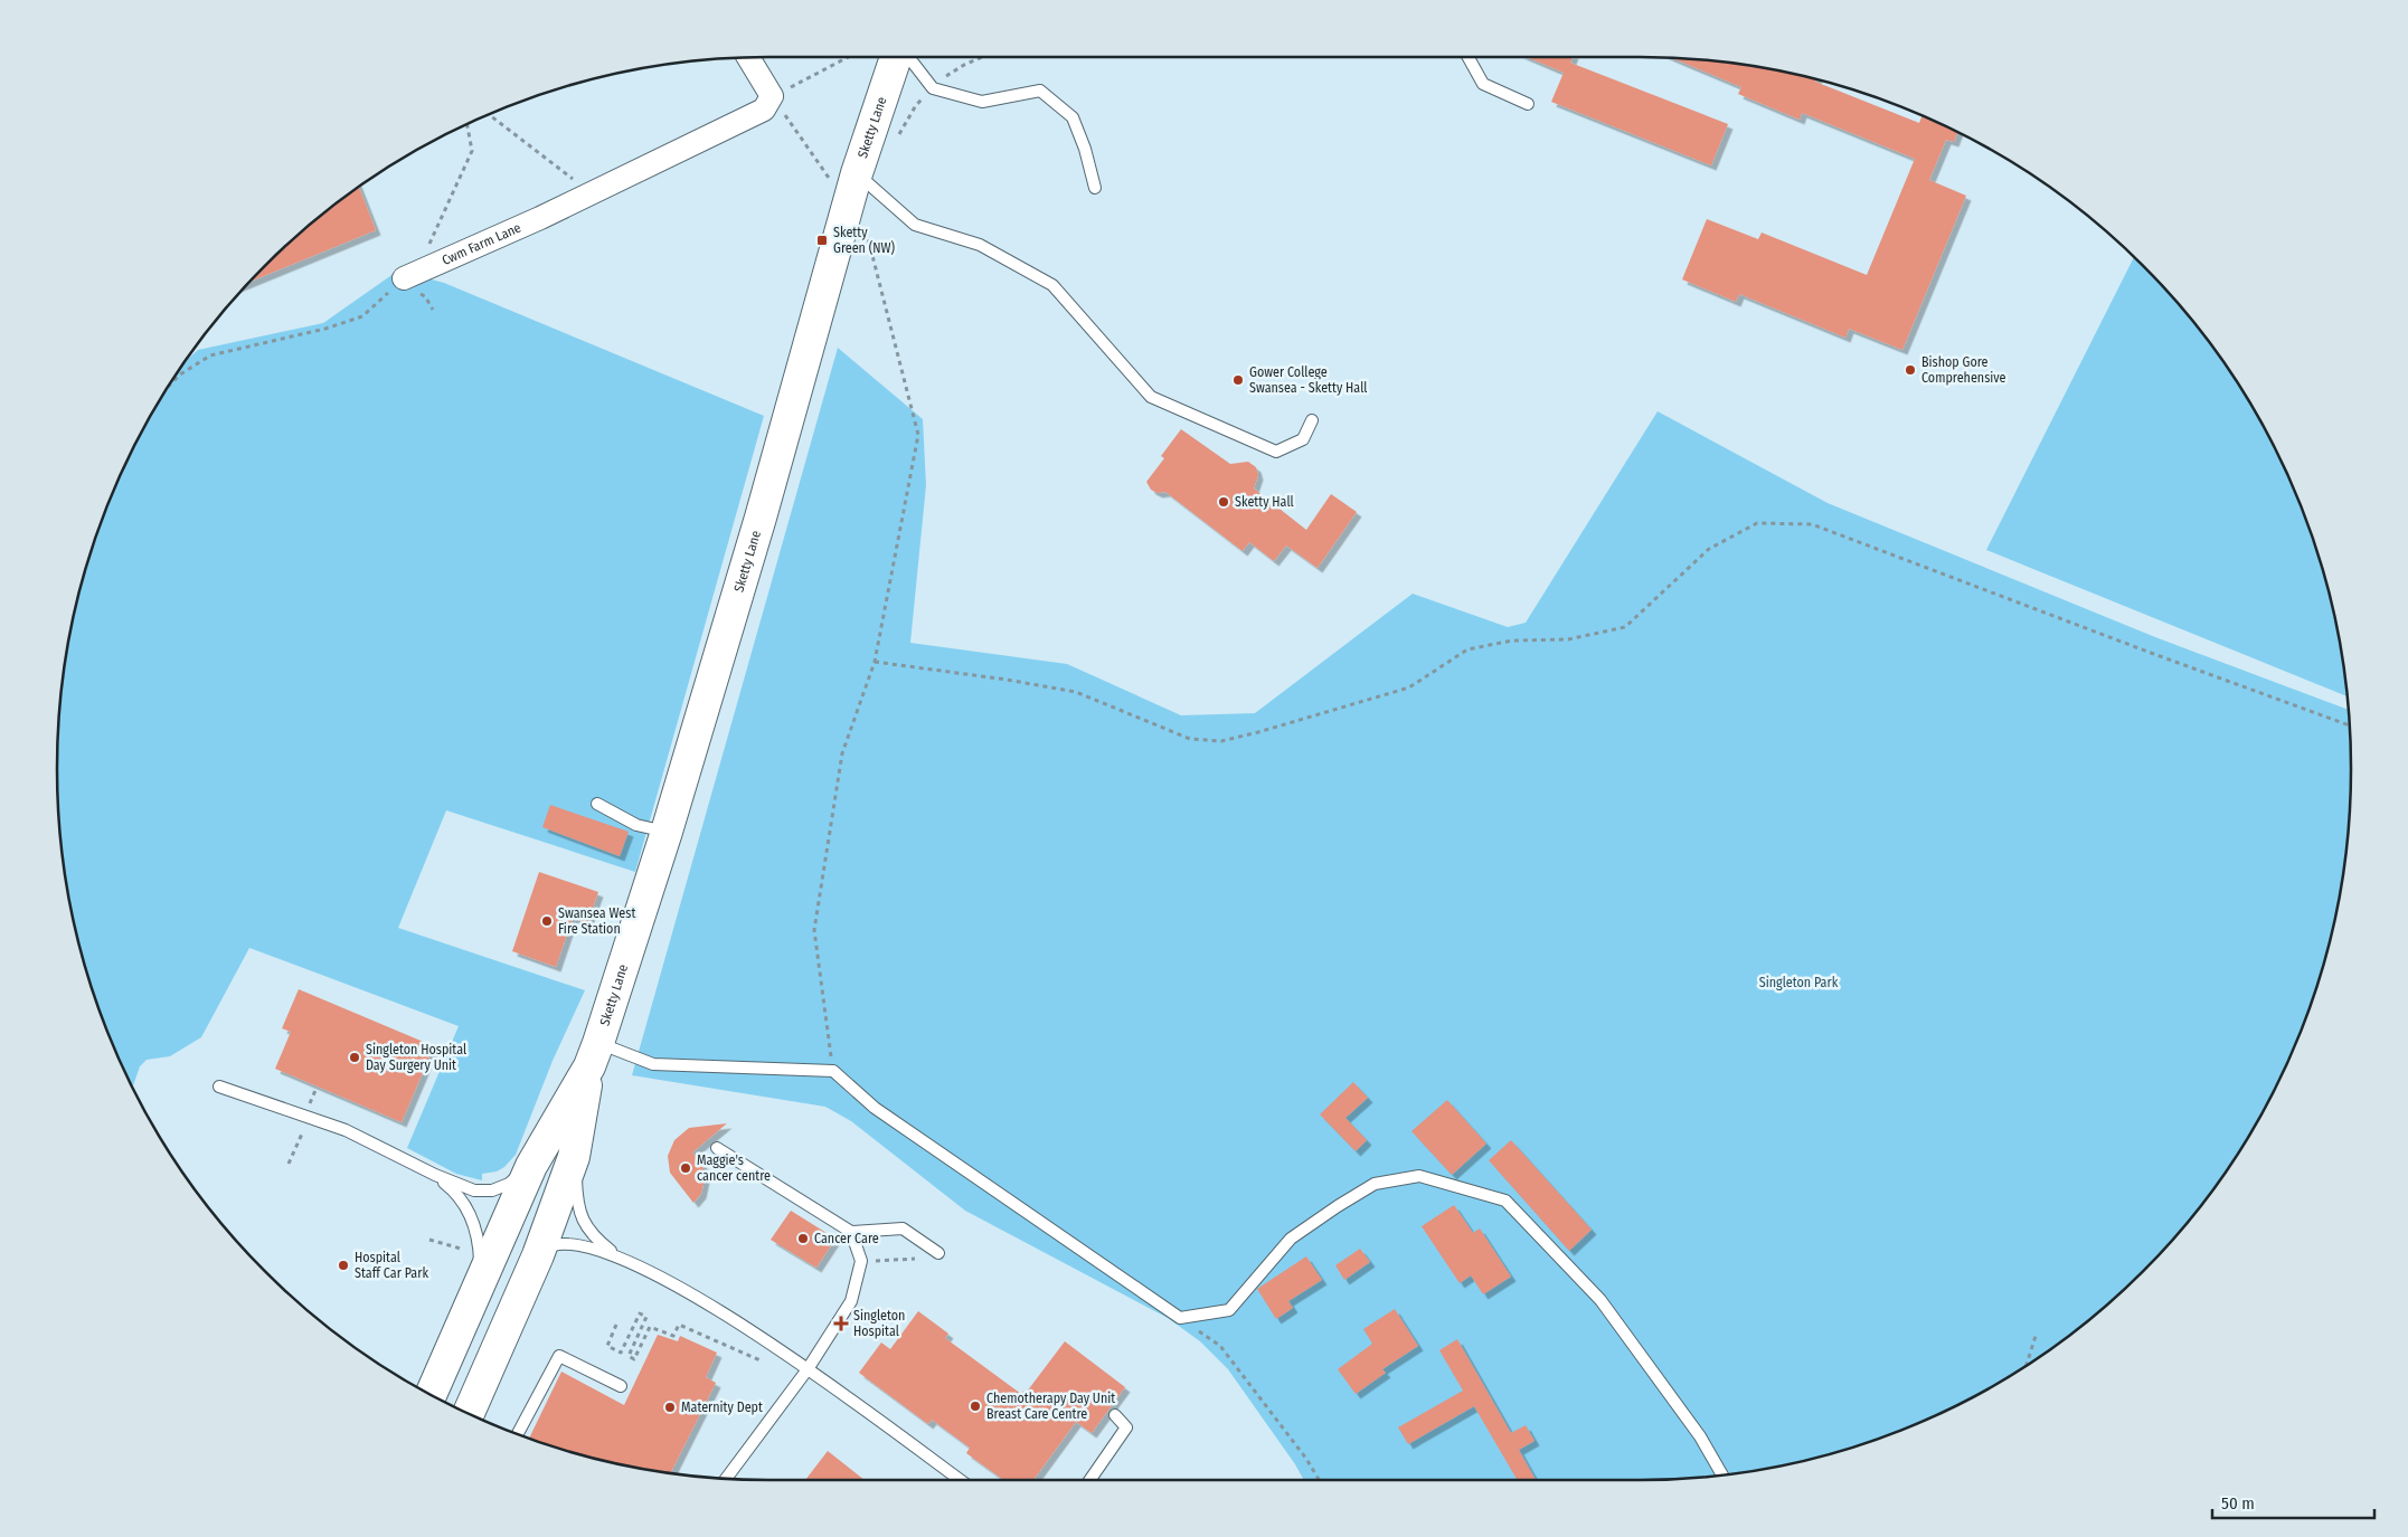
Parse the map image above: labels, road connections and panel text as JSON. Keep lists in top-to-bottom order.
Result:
{
  "streets": {
    "main road": ["Sketty Lane"],
    "street": ["Cwm Farm Lane"]
  },
  "parks": ["Singleton Park"],
  "places": {
    "transit": ["Sketty Green (NW)"],
    "other": [
      "Bishop Gore Comprehensive",
      "Gower College Swansea - Sketty Hall",
      "Sketty Hall",
      "Swansea West Fire Station",
      "Singleton Hospital Day Surgery Unit",
      "Maggie's cancer centre",
      "Cancer Care",
      "Hospital Staff Car Park",
      "Chemotherapy Day Unit Breast Care Centre",
      "Maternity Dept"
    ],
    "health": ["Singleton Hospital"]
  },
  "scale_bar": "50 m"
}
